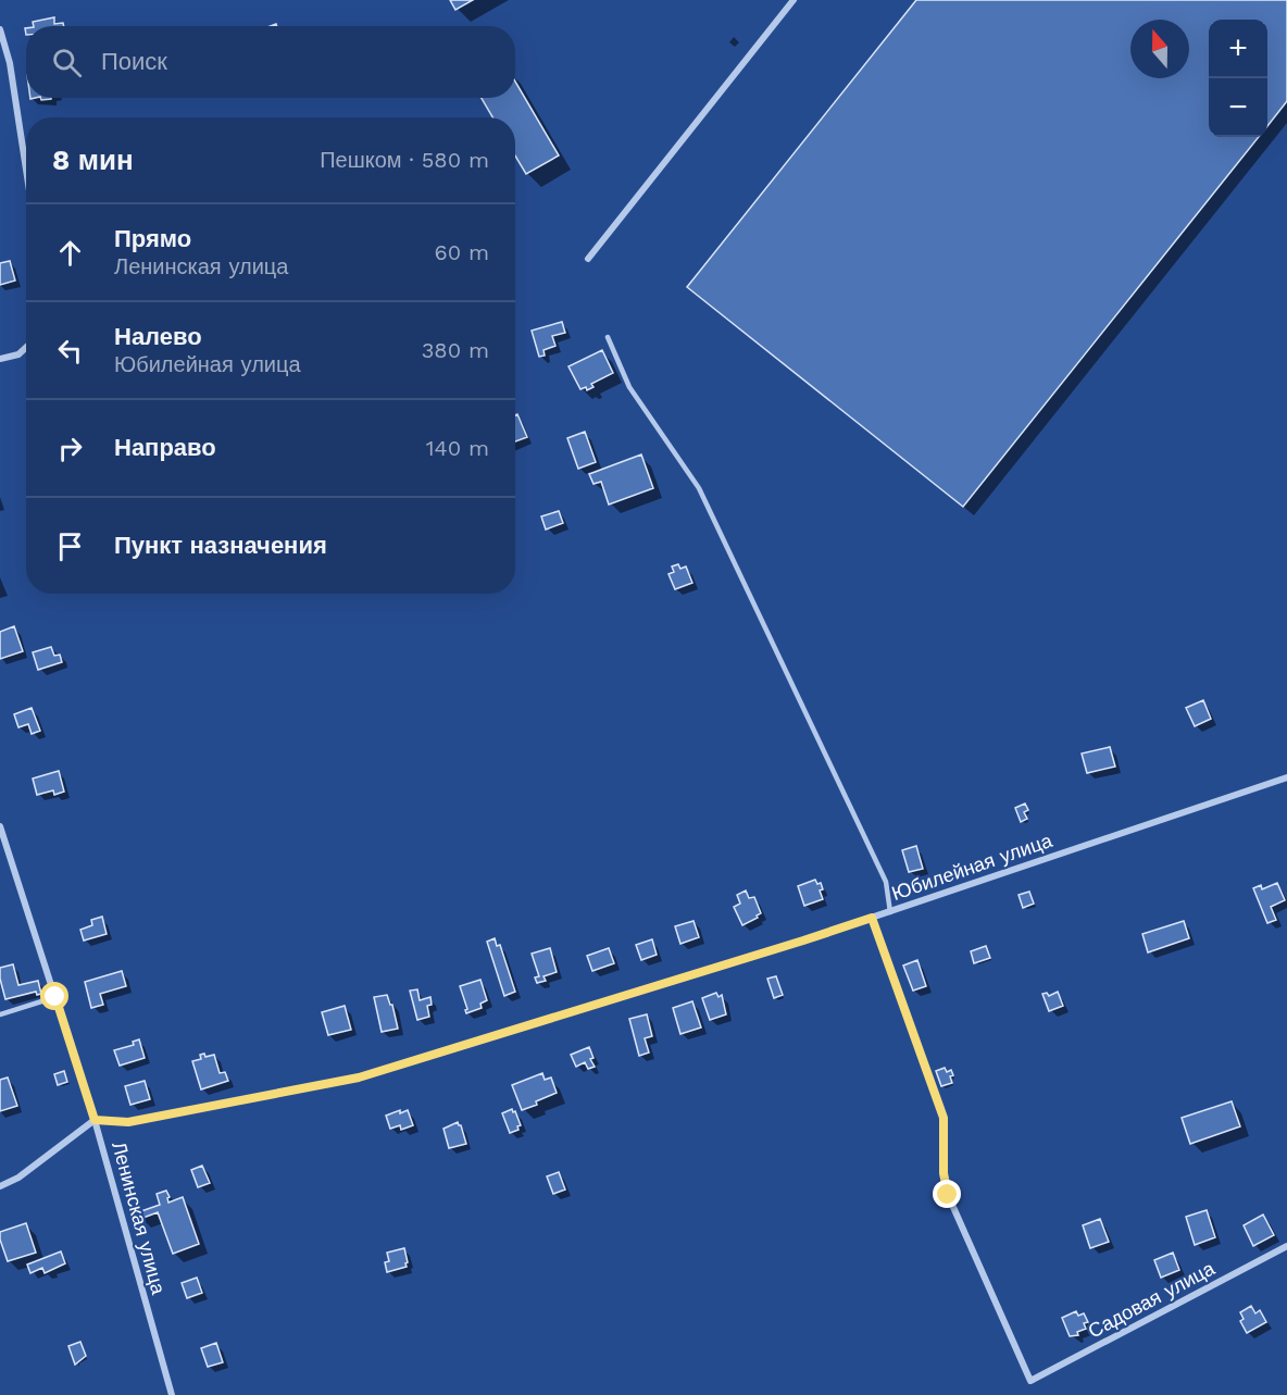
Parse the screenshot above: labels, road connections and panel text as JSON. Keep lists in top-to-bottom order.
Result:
{
  "streets": {
    "street": ["Юбилейная улица", "Ленинская улица", "Садовая улица"]
  },
  "crossings": [
    ["Юбилейная улица", "Ленинская улица"],
    ["Юбилейная улица", "Садовая улица"]
  ],
  "north": "top",
  "page": {
    "map_buttons": ["+", "−"],
    "search": "Поиск",
    "heading": ["8 мин", "Пешком · 580 m"],
    "list": [
      ["Прямо", "Ленинская улица", "60 m"],
      ["Налево", "Юбилейная улица", "380 m"],
      ["Направо", "140 m"],
      "Пункт назначения"
    ]
  }
}
